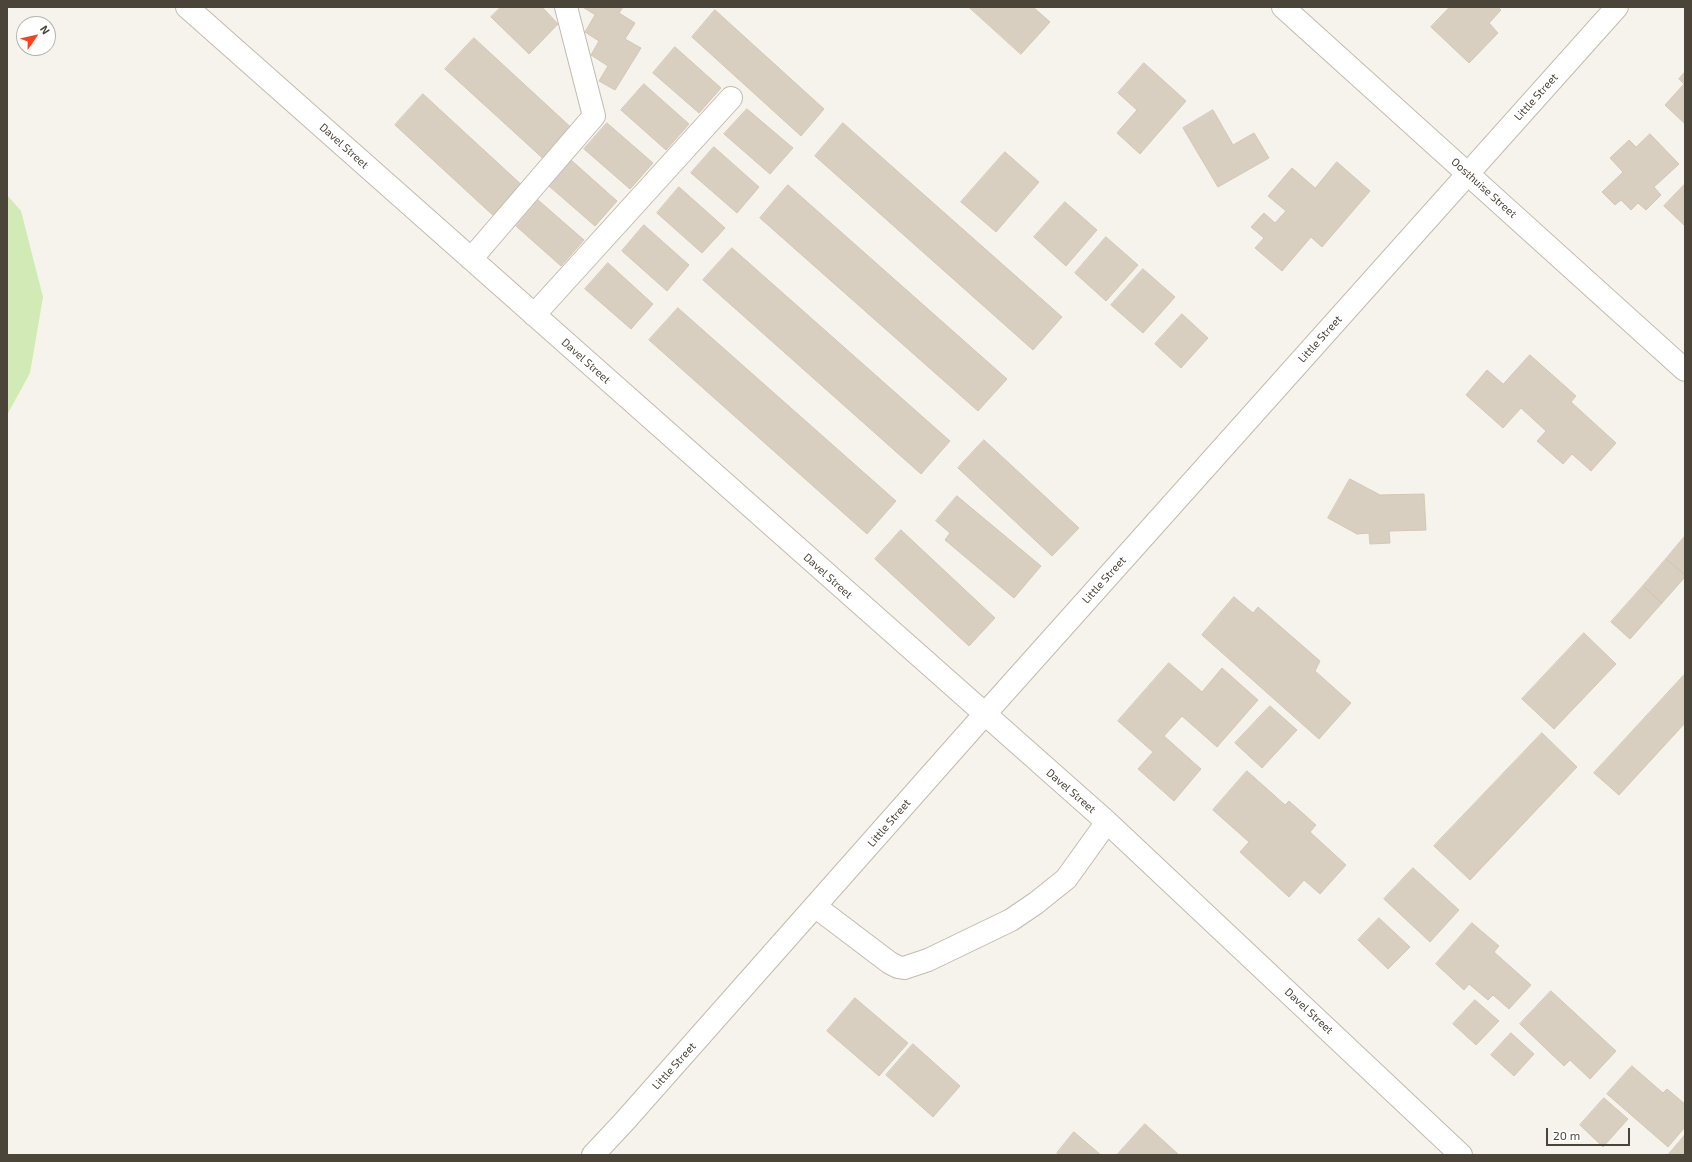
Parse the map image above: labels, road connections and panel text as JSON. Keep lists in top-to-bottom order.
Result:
{
  "streets": {
    "street": ["Little Street", "Davel Street", "Oosthuise Street"]
  },
  "crossings": [
    ["Little Street", "Davel Street"],
    ["Little Street", "Oosthuise Street"]
  ],
  "scale_bar": "20 m",
  "north": "top right"
}
